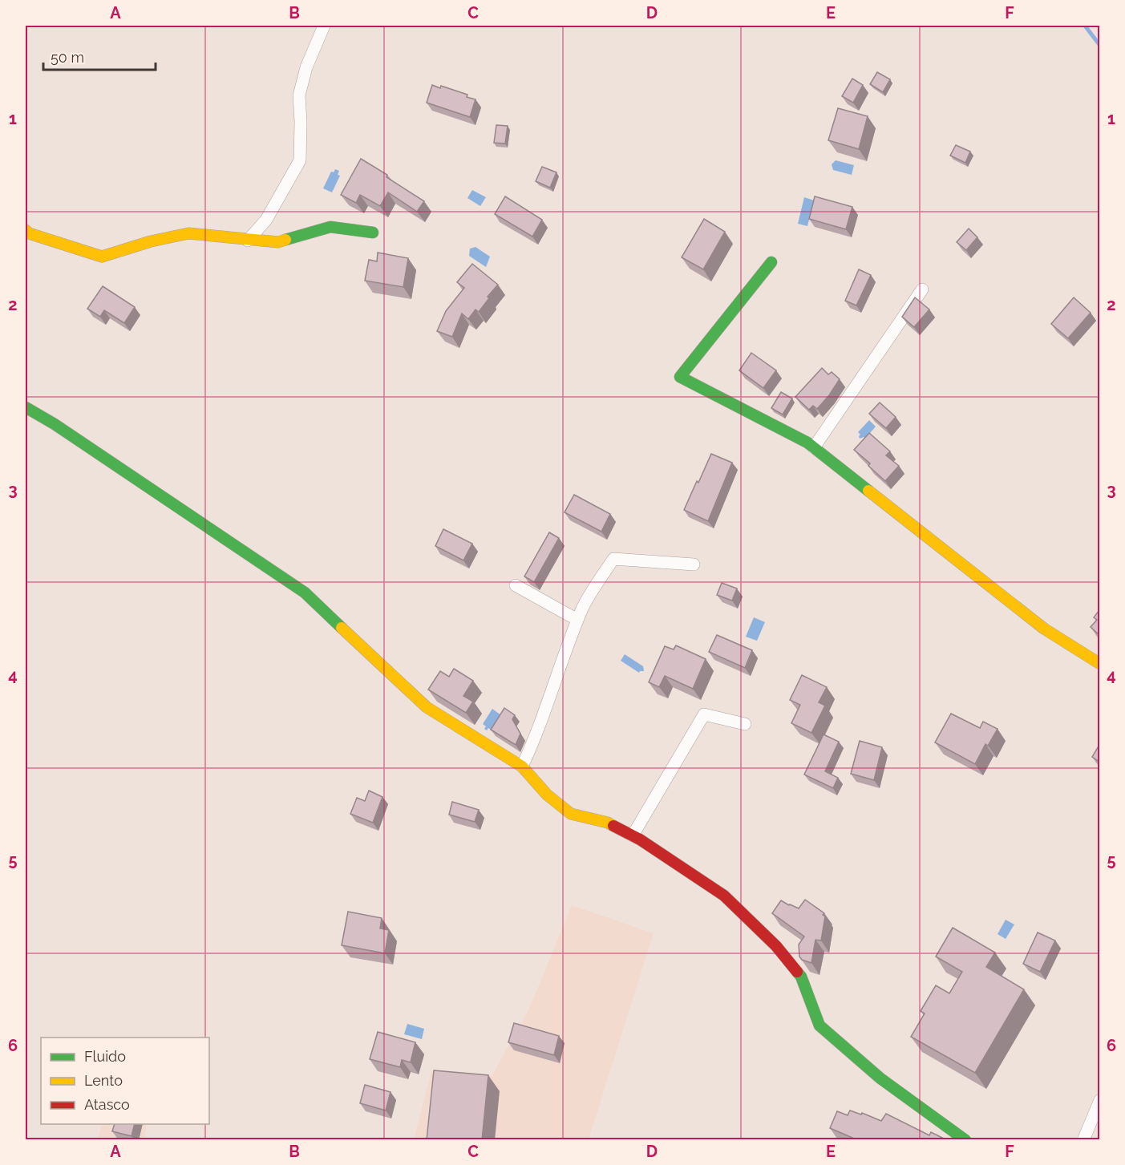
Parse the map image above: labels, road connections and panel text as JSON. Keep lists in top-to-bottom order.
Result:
{
  "legend": ["Fluido", "Lento", "Atasco"],
  "scale_bar": "50 m",
  "grid": {
    "columns": [
      "A",
      "B",
      "C",
      "D",
      "E",
      "F"
    ],
    "rows": [
      "1",
      "2",
      "3",
      "4",
      "5",
      "6"
    ]
  }
}
